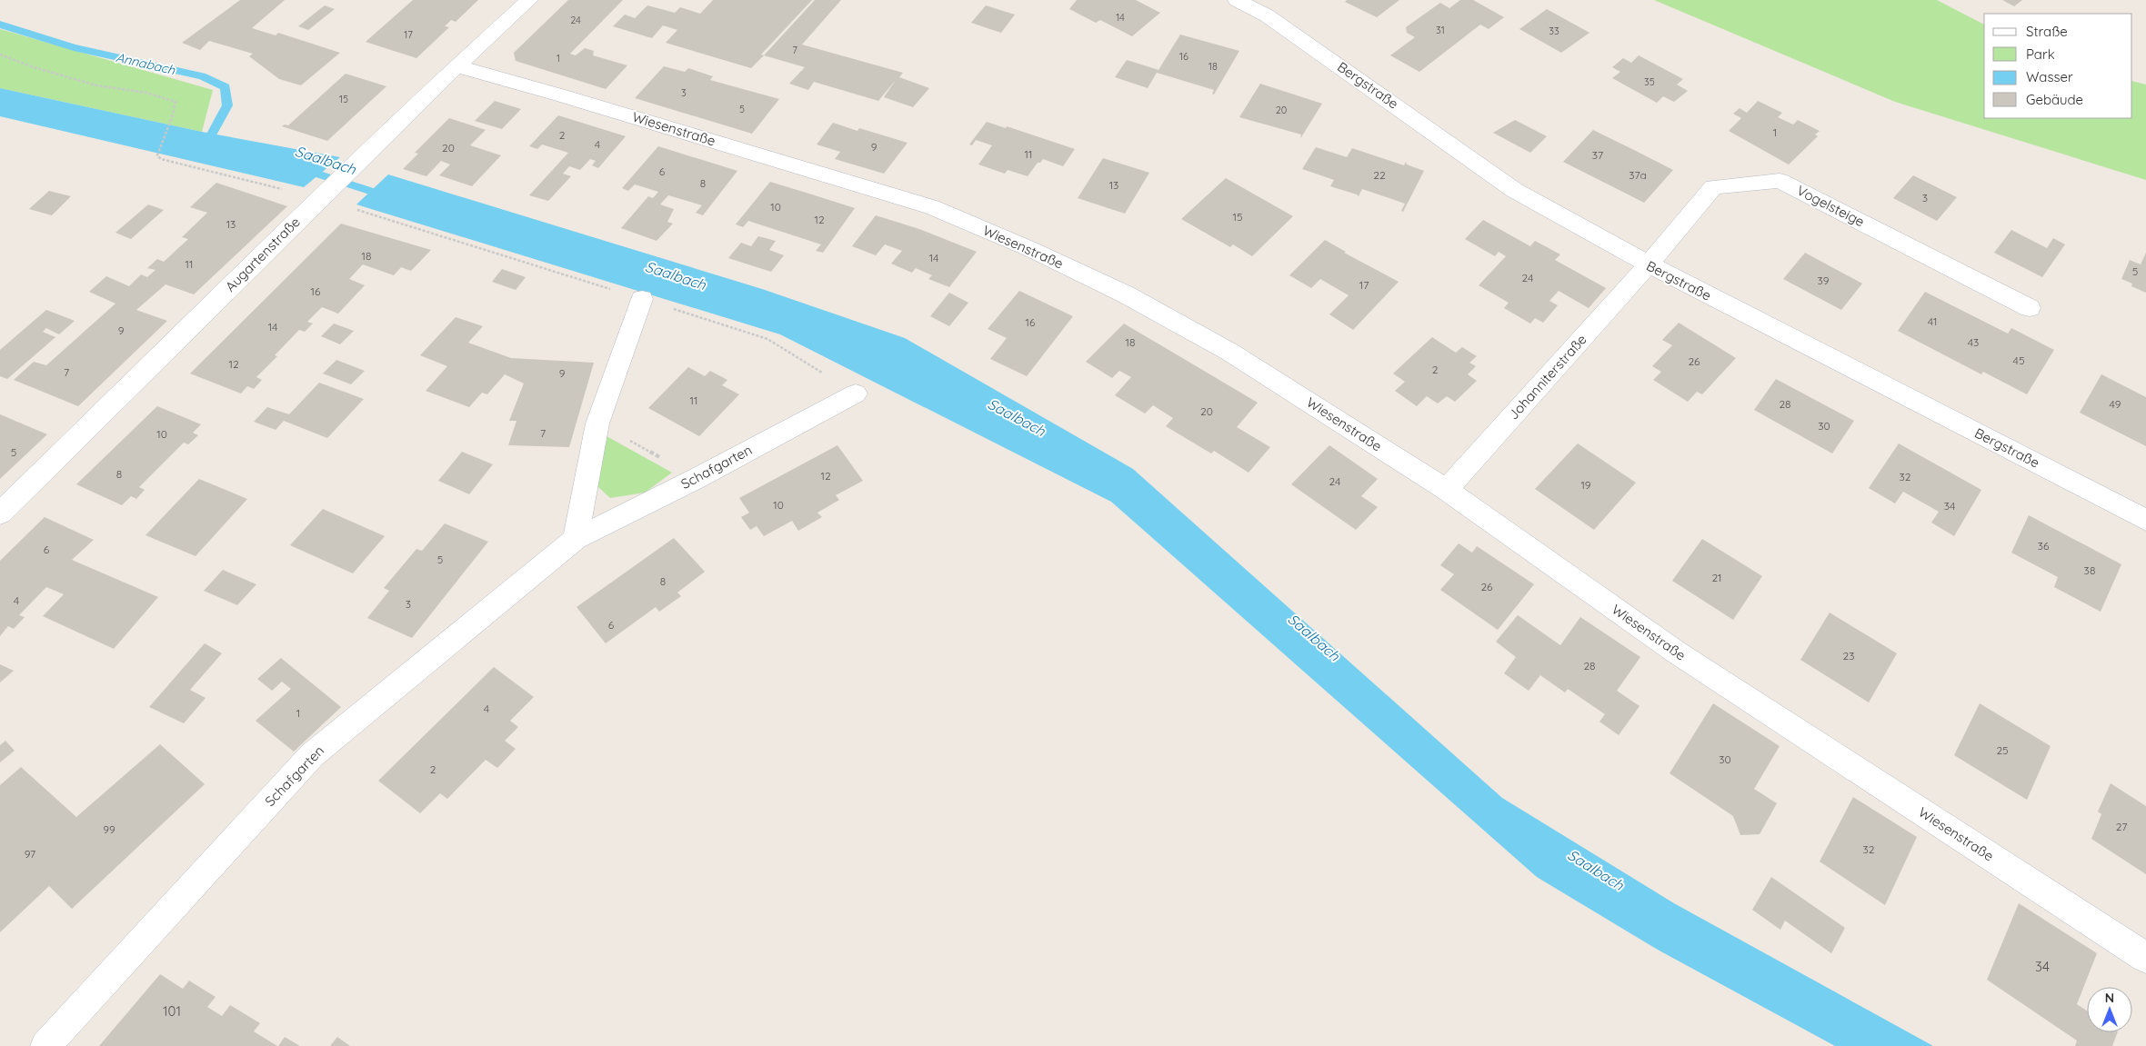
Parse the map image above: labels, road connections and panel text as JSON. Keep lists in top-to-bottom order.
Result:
{
  "streets": {
    "street": [
      "Bergstraße",
      "Wiesenstraße",
      "Vogelsteige",
      "Augartenstraße",
      "Johanniterstraße",
      "Schafgarten"
    ]
  },
  "crossings": [
    ["Bergstraße", "Vogelsteige"],
    ["Bergstraße", "Johanniterstraße"],
    ["Wiesenstraße", "Augartenstraße"],
    ["Wiesenstraße", "Johanniterstraße"],
    ["Vogelsteige", "Johanniterstraße"]
  ],
  "water": ["Annabach", "Saalbach"],
  "house_numbers": [
    "14",
    "24",
    "31",
    "33",
    "17",
    "7",
    "16",
    "1",
    "18",
    "35",
    "3",
    "15",
    "5",
    "20",
    "1",
    "2",
    "4",
    "9",
    "20",
    "11",
    "37",
    "6",
    "22",
    "37a",
    "8",
    "13",
    "3",
    "10",
    "15",
    "12",
    "13",
    "18",
    "14",
    "11",
    "5",
    "24",
    "39",
    "17",
    "16",
    "41",
    "16",
    "14",
    "9",
    "18",
    "43",
    "45",
    "26",
    "12",
    "2",
    "7",
    "9",
    "11",
    "28",
    "49",
    "20",
    "30",
    "7",
    "10",
    "5",
    "8",
    "12",
    "32",
    "24",
    "19",
    "10",
    "34",
    "36",
    "6",
    "5",
    "38",
    "21",
    "8",
    "26",
    "4",
    "3",
    "6",
    "23",
    "28",
    "4",
    "1",
    "25",
    "30",
    "2",
    "27",
    "99",
    "32",
    "97",
    "34",
    "101"
  ],
  "legend": [
    "Straße",
    "Park",
    "Wasser",
    "Gebäude"
  ],
  "north": "top"
}
